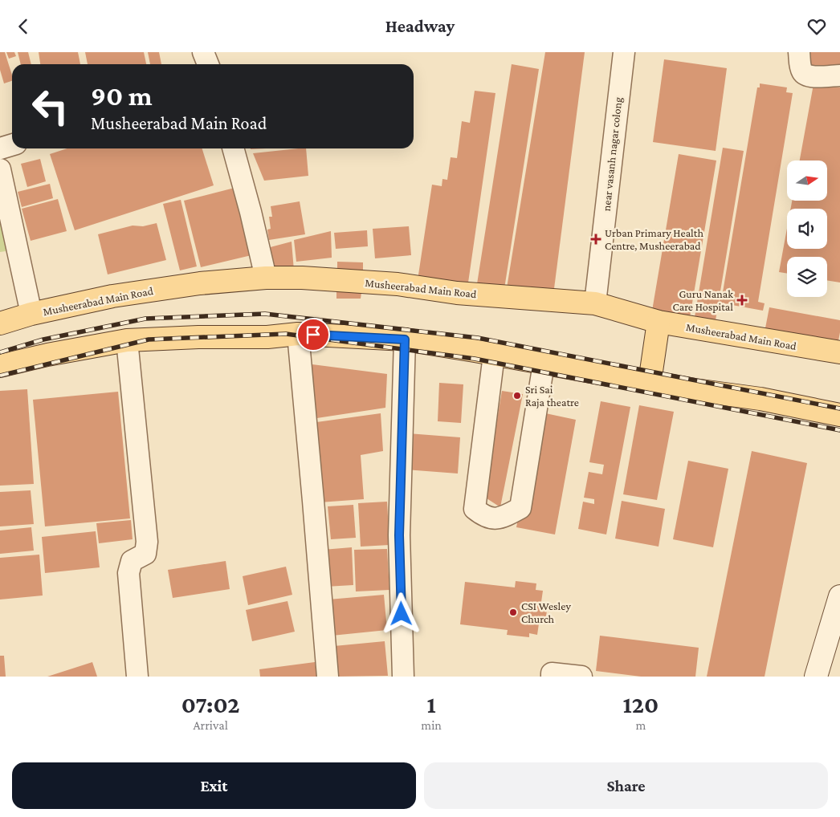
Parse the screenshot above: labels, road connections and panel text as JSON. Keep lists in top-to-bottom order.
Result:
{
  "streets": {
    "main road": ["Musheerabad Main Road"],
    "street": ["near vasanh nagar colong"]
  },
  "crossings": [
    ["near vasanh nagar colong", "Musheerabad Main Road"]
  ],
  "places": {
    "health": ["Urban Primary Health Centre, Musheerabad", "Guru Nanak Care Hospital"],
    "other": ["Sri Sai Raja theatre", "CSI Wesley Church"]
  },
  "north": "right",
  "page": {
    "header": "Headway",
    "turn": ["90 m", "Musheerabad Main Road"],
    "eta": [
      "07:02",
      "Arrival",
      "1",
      "min",
      "120",
      "m"
    ],
    "buttons": ["Exit", "Share"]
  }
}
